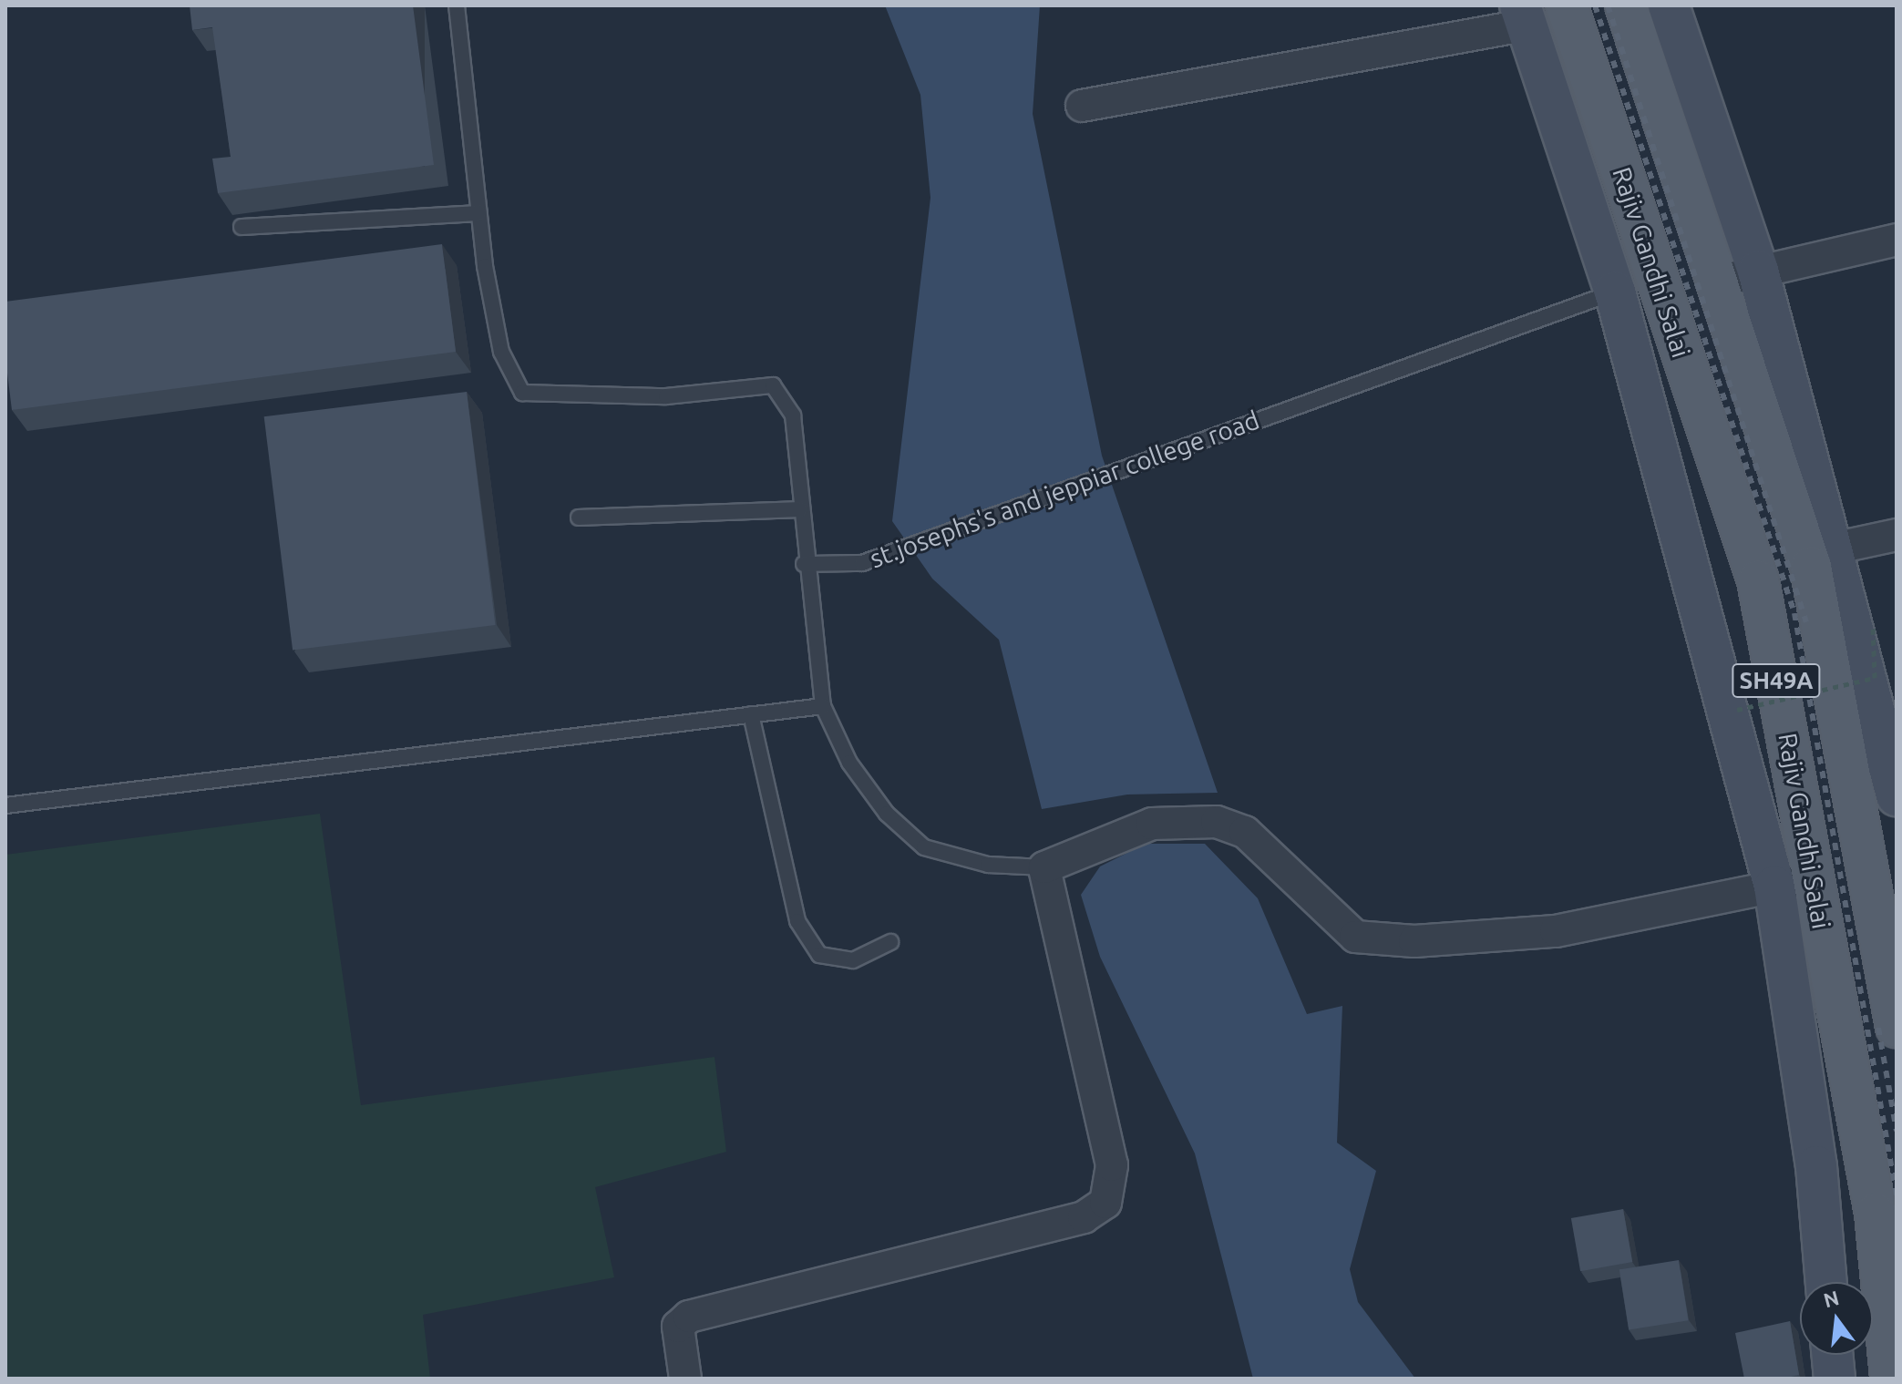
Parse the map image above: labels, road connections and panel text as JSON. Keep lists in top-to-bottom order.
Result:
{
  "streets": {
    "main road": ["Rajiv Gandhi Salai", "SH49A"],
    "lane": ["st.josephs's and jeppiar college road"]
  },
  "north": "top"
}
